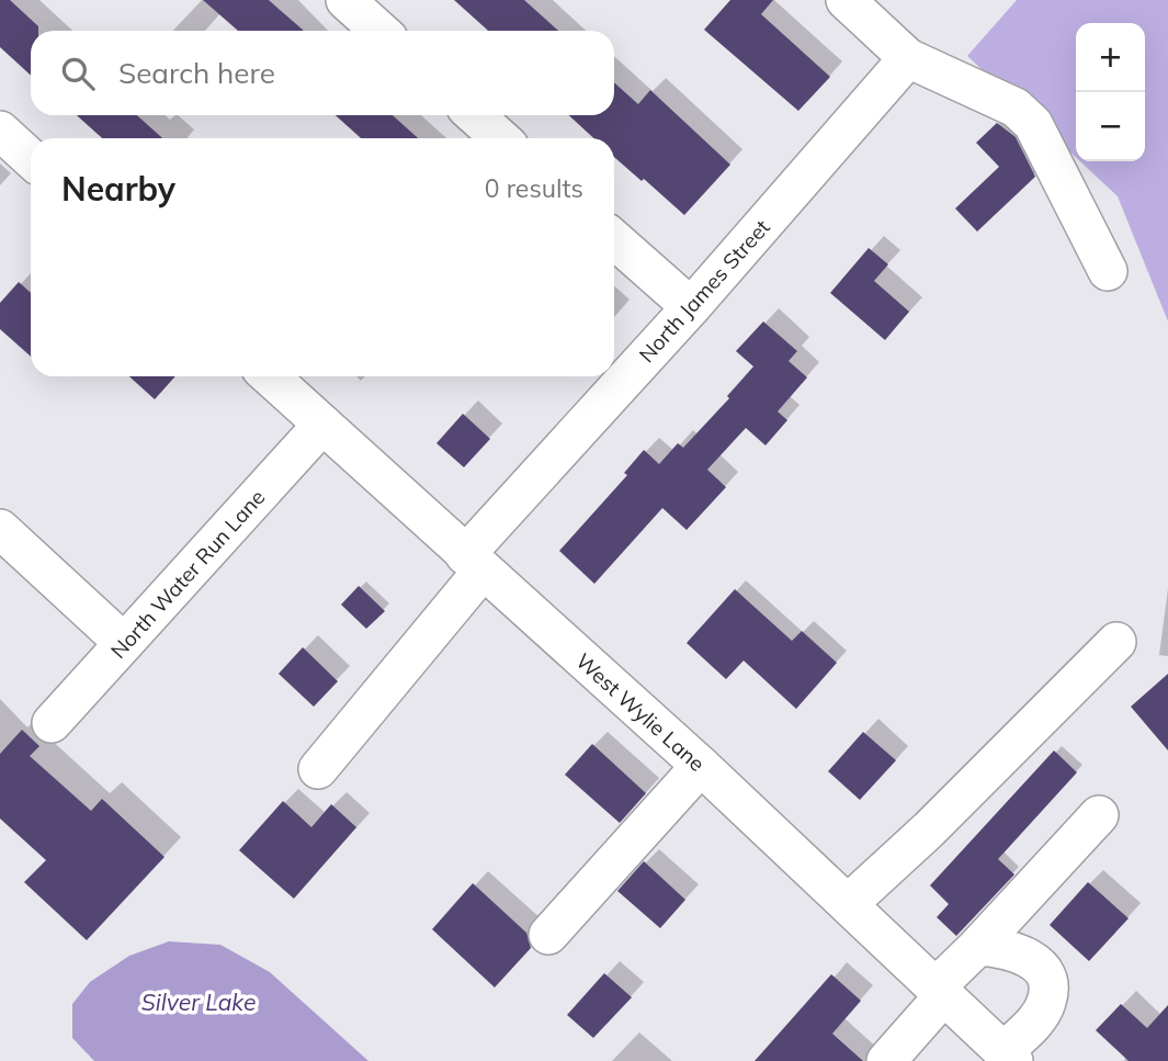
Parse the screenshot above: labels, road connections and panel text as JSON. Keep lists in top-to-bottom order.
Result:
{
  "streets": {
    "street": ["North James Street", "North Water Run Lane", "West Wylie Lane"]
  },
  "crossings": [
    ["North James Street", "West Wylie Lane"],
    ["North Water Run Lane", "West Wylie Lane"]
  ],
  "water": ["Silver Lake"],
  "page": {
    "map_buttons": ["+", "−"],
    "search": "Search here",
    "heading": ["Nearby", "0 results"]
  }
}
